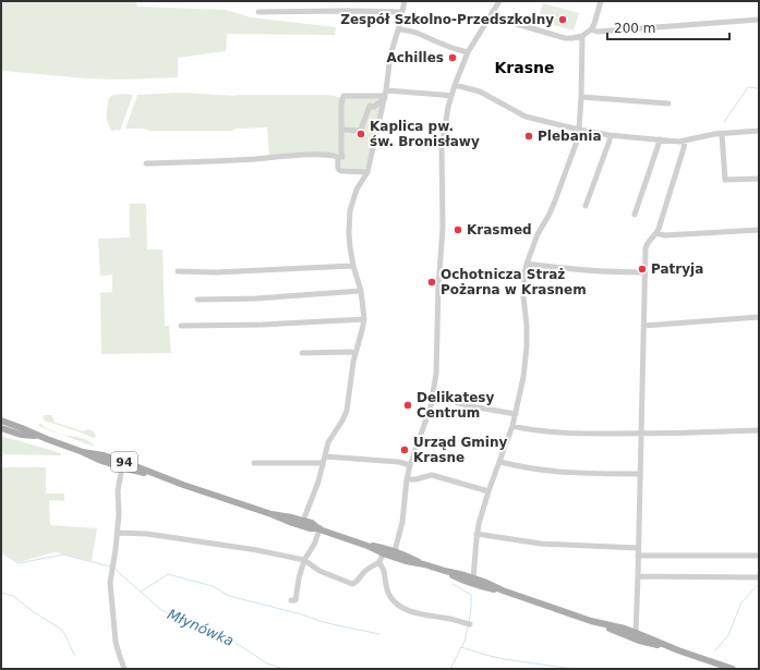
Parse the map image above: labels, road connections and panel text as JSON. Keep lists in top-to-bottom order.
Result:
{
  "streets": {
    "main road": ["94"]
  },
  "districts": ["Krasne"],
  "water": ["Młynówka"],
  "places": [
    "Zespół Szkolno-Przedszkolny",
    "Achilles",
    "Kaplica pw. św. Bronisławy",
    "Plebania",
    "Krasmed",
    "Patryja",
    "Ochotnicza Straż Pożarna w Krasnem",
    "Delikatesy Centrum",
    "Urząd Gminy Krasne"
  ],
  "scale_bar": "200 m"
}
